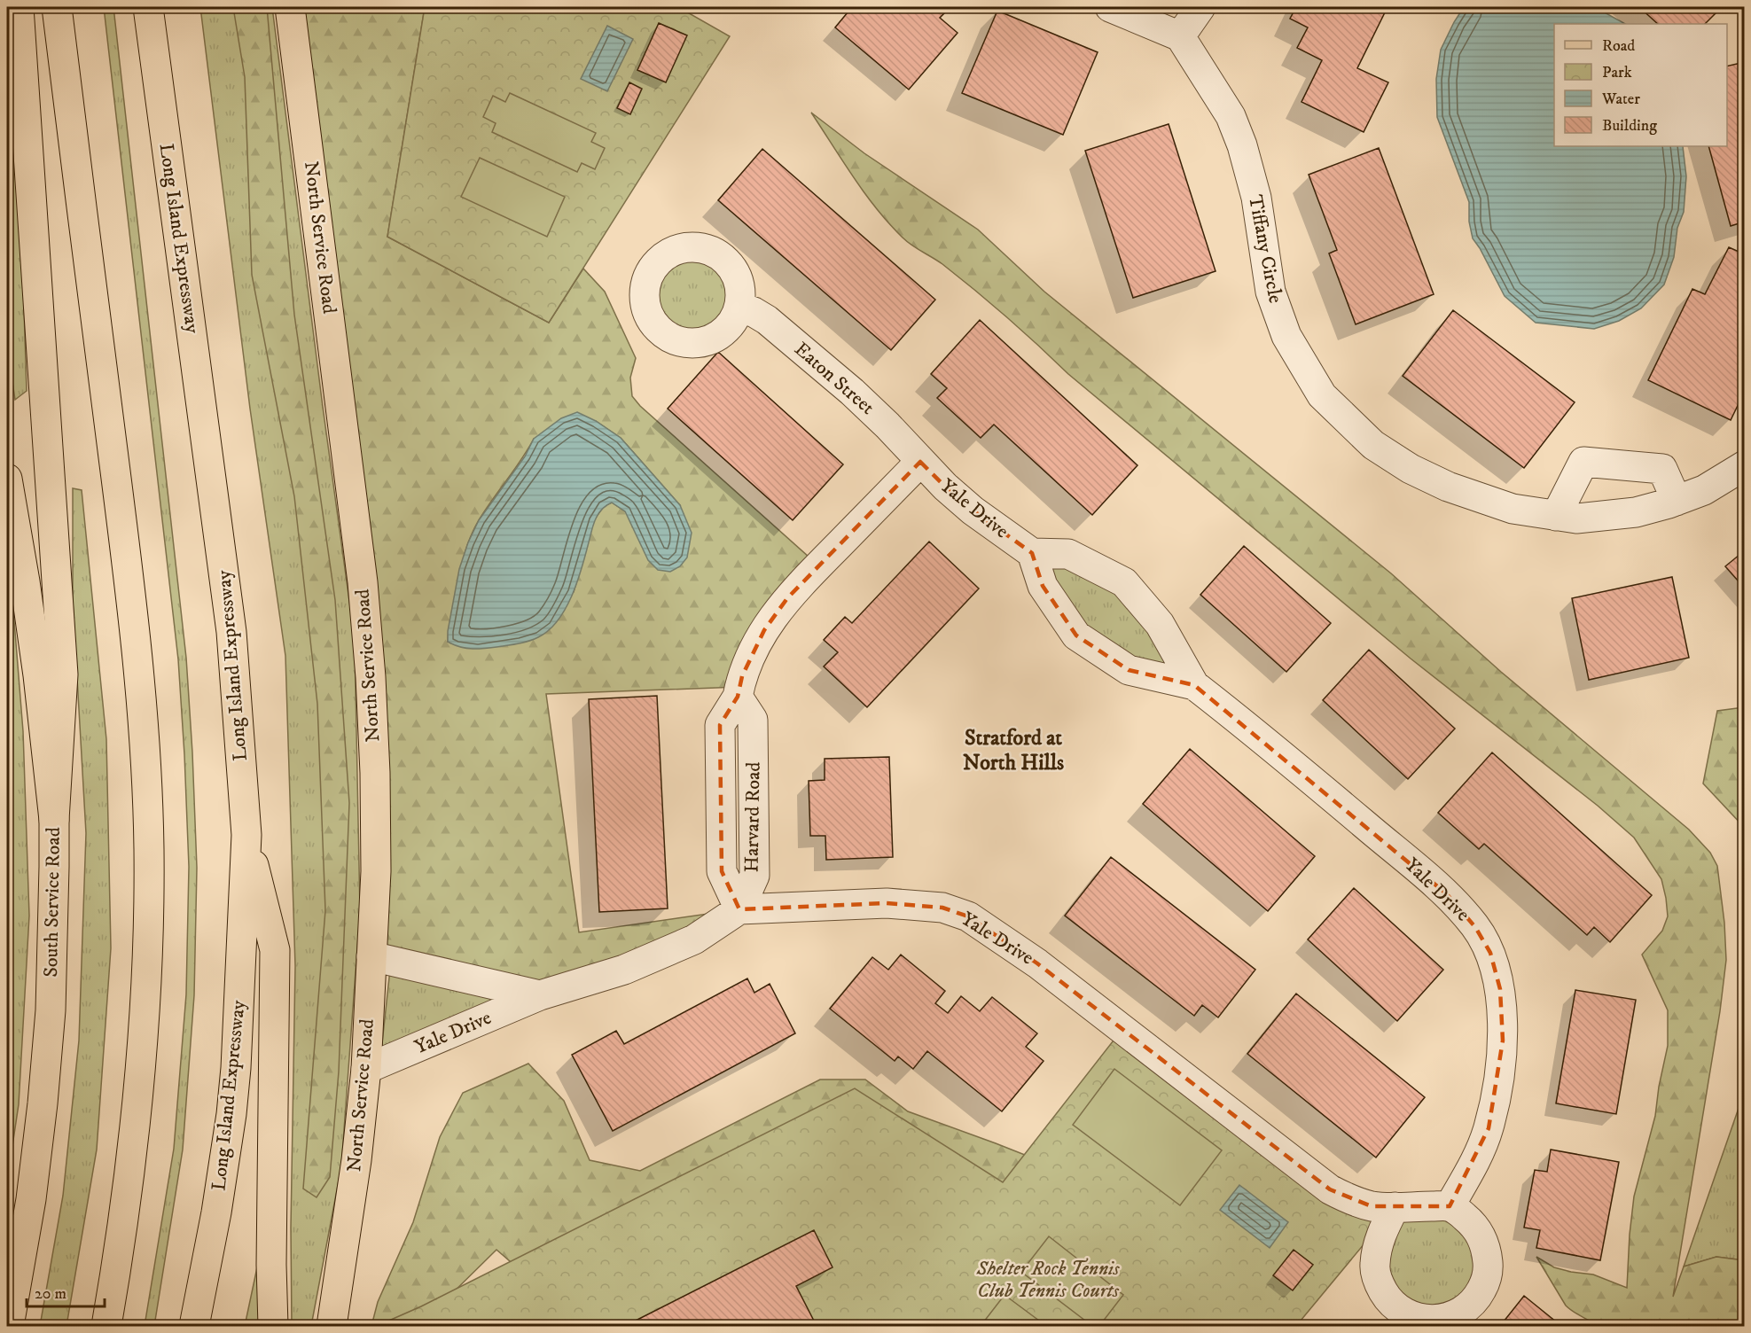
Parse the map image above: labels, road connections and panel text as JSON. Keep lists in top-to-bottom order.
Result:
{
  "streets": {
    "main road": ["North Service Road", "Long Island Expressway", "South Service Road"],
    "street": [
      "Tiffany Circle",
      "Eaton Street",
      "Yale Drive",
      "Harvard Road"
    ]
  },
  "crossings": [
    ["North Service Road", "Yale Drive"],
    ["Eaton Street", "Yale Drive"],
    ["Eaton Street", "Harvard Road"],
    ["Yale Drive", "Harvard Road"]
  ],
  "districts": ["Stratford at North Hills"],
  "parks": ["Shelter Rock Tennis Club Tennis Courts"],
  "legend": [
    "Road",
    "Park",
    "Water",
    "Building"
  ],
  "scale_bar": "20 m"
}
